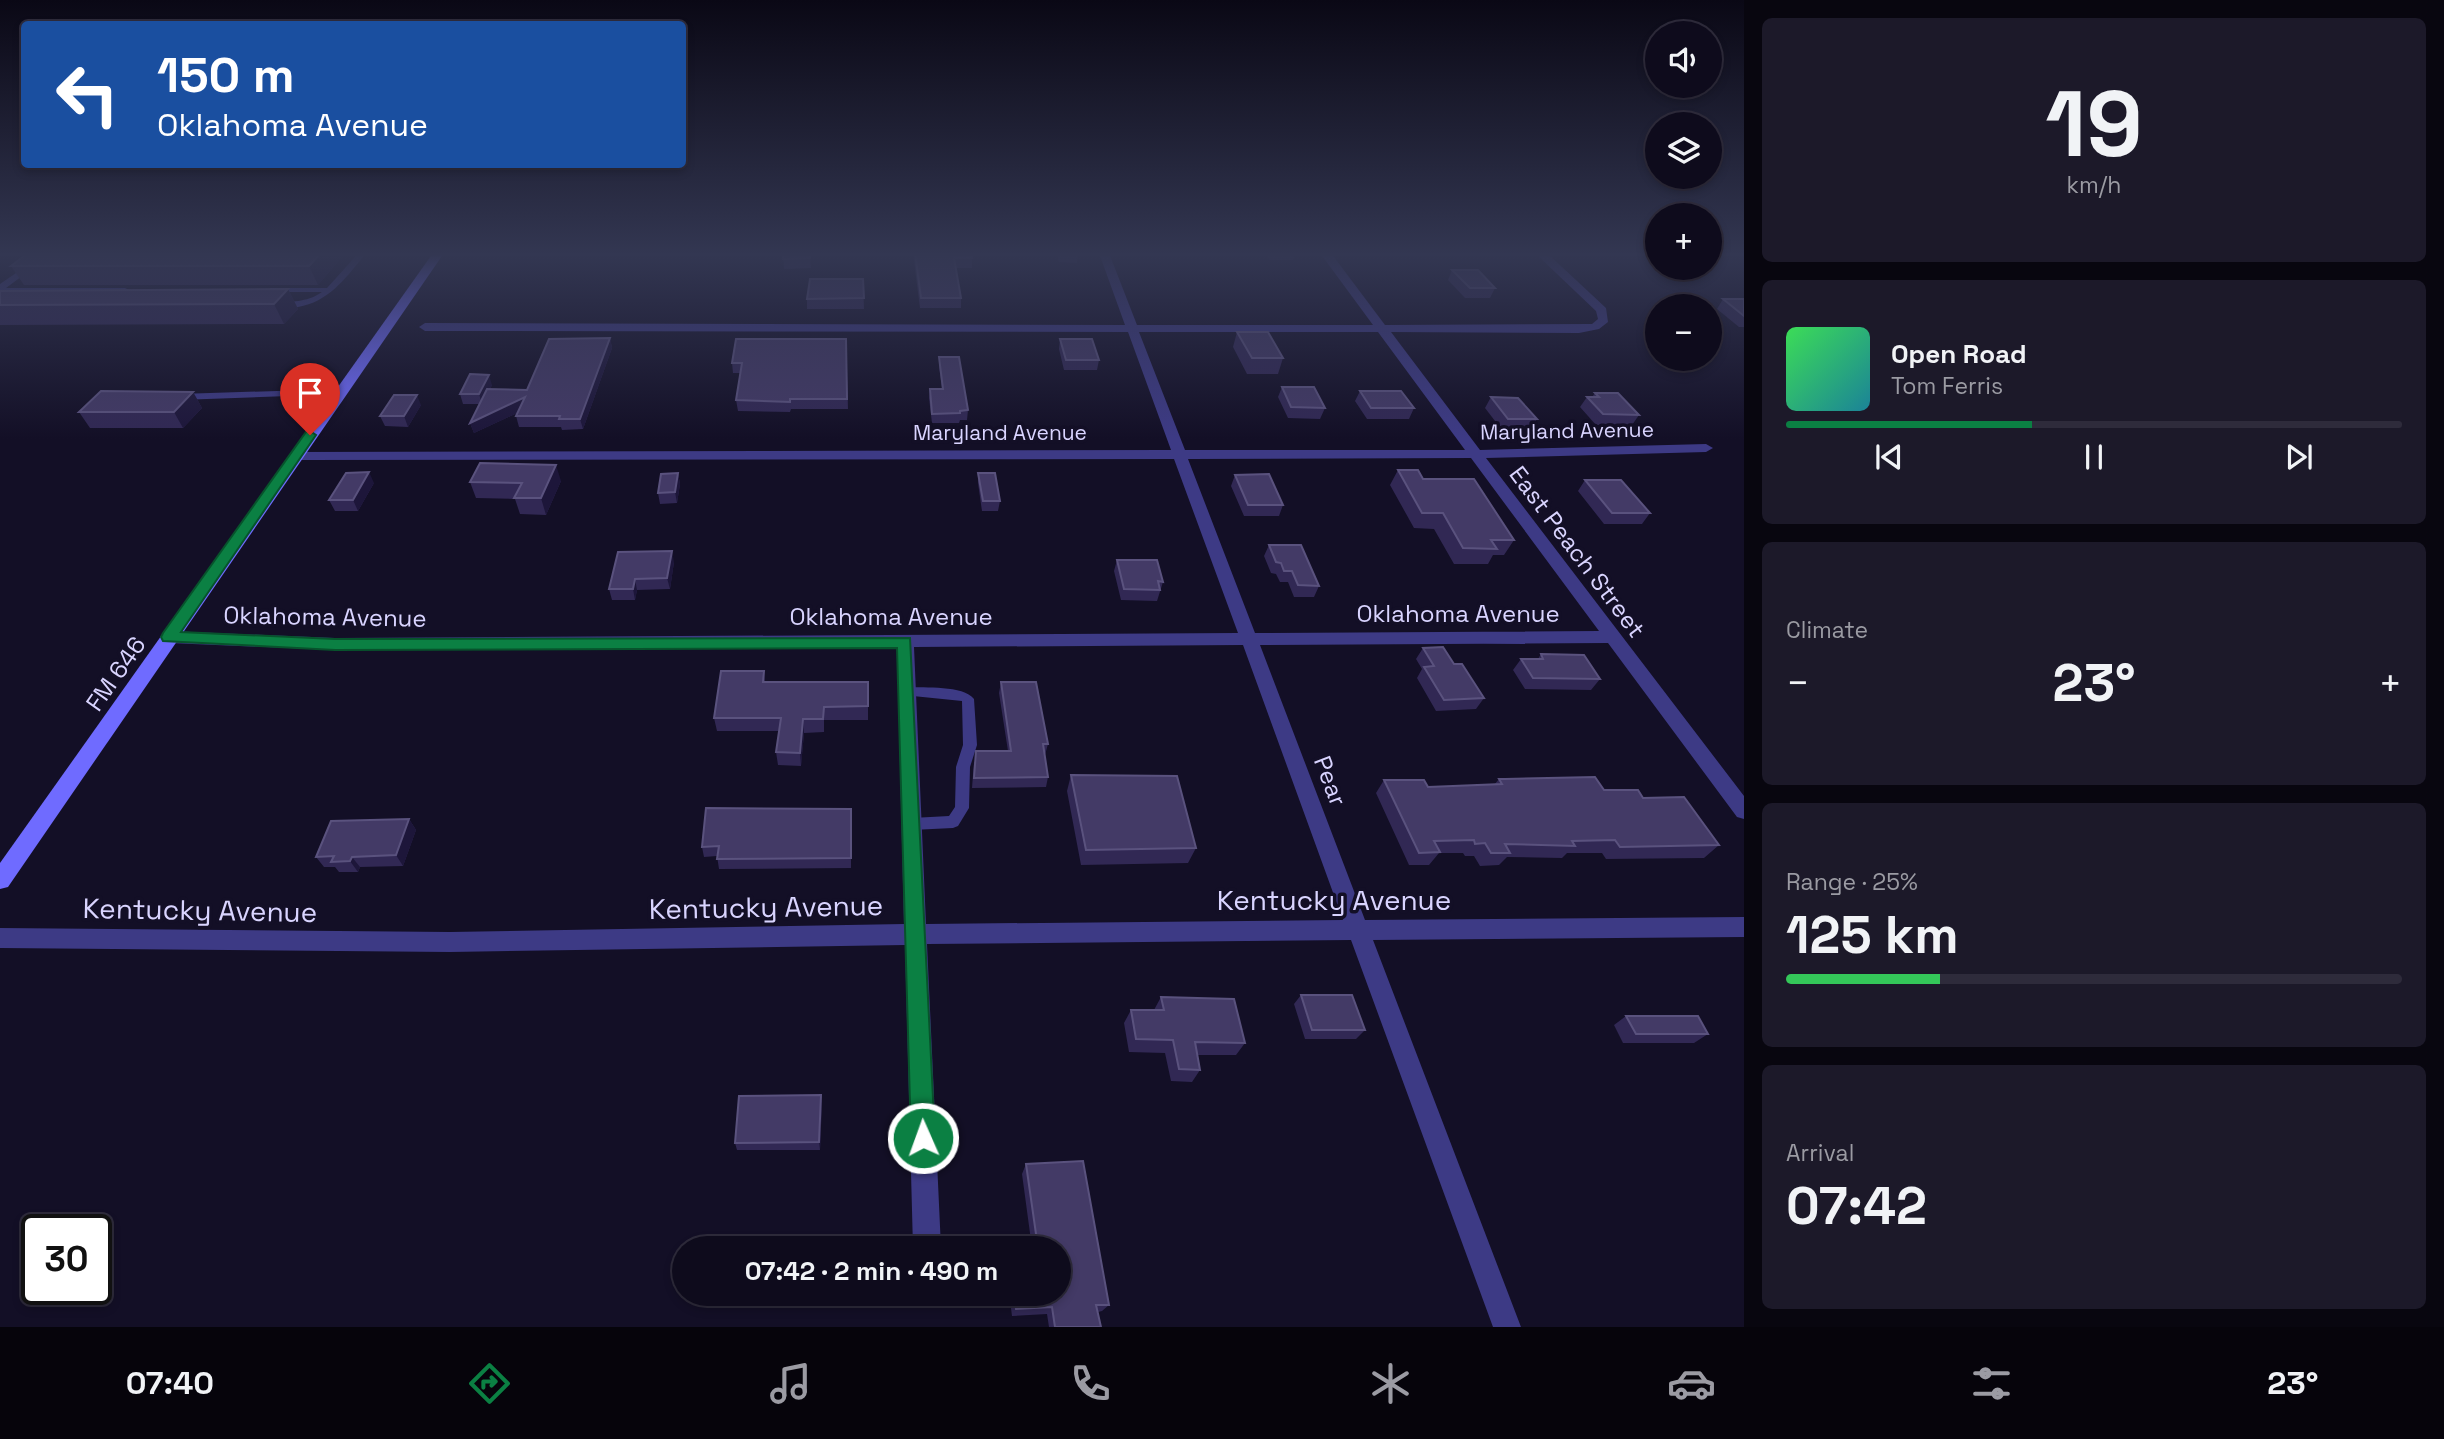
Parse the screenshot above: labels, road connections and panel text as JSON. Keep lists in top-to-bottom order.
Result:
{
  "streets": {
    "main road": ["FM 646"],
    "street": [
      "Maryland Avenue",
      "East Peach Street",
      "Oklahoma Avenue",
      "Pear",
      "Kentucky Avenue"
    ]
  },
  "crossings": [
    ["Maryland Avenue", "East Peach Street"],
    ["Maryland Avenue", "FM 646"],
    ["Maryland Avenue", "Pear"],
    ["East Peach Street", "Oklahoma Avenue"],
    ["Oklahoma Avenue", "FM 646"],
    ["Oklahoma Avenue", "Pear"],
    ["Pear", "Kentucky Avenue"]
  ],
  "page": {
    "tile": [
      ["19", "km/h"],
      "Climate",
      ["Range · 25%", "125 km"],
      ["Arrival", "07:42"]
    ],
    "map_buttons": ["+", "−"],
    "turn": ["150 m", "Oklahoma Avenue"],
    "song": ["Open Road", "Tom Ferris"],
    "heat": ["−", "23°", "+"],
    "limit": "30",
    "trip": "07:42 · 2 min · 490 m",
    "tabs": ["07:40", "23°"]
  }
}
